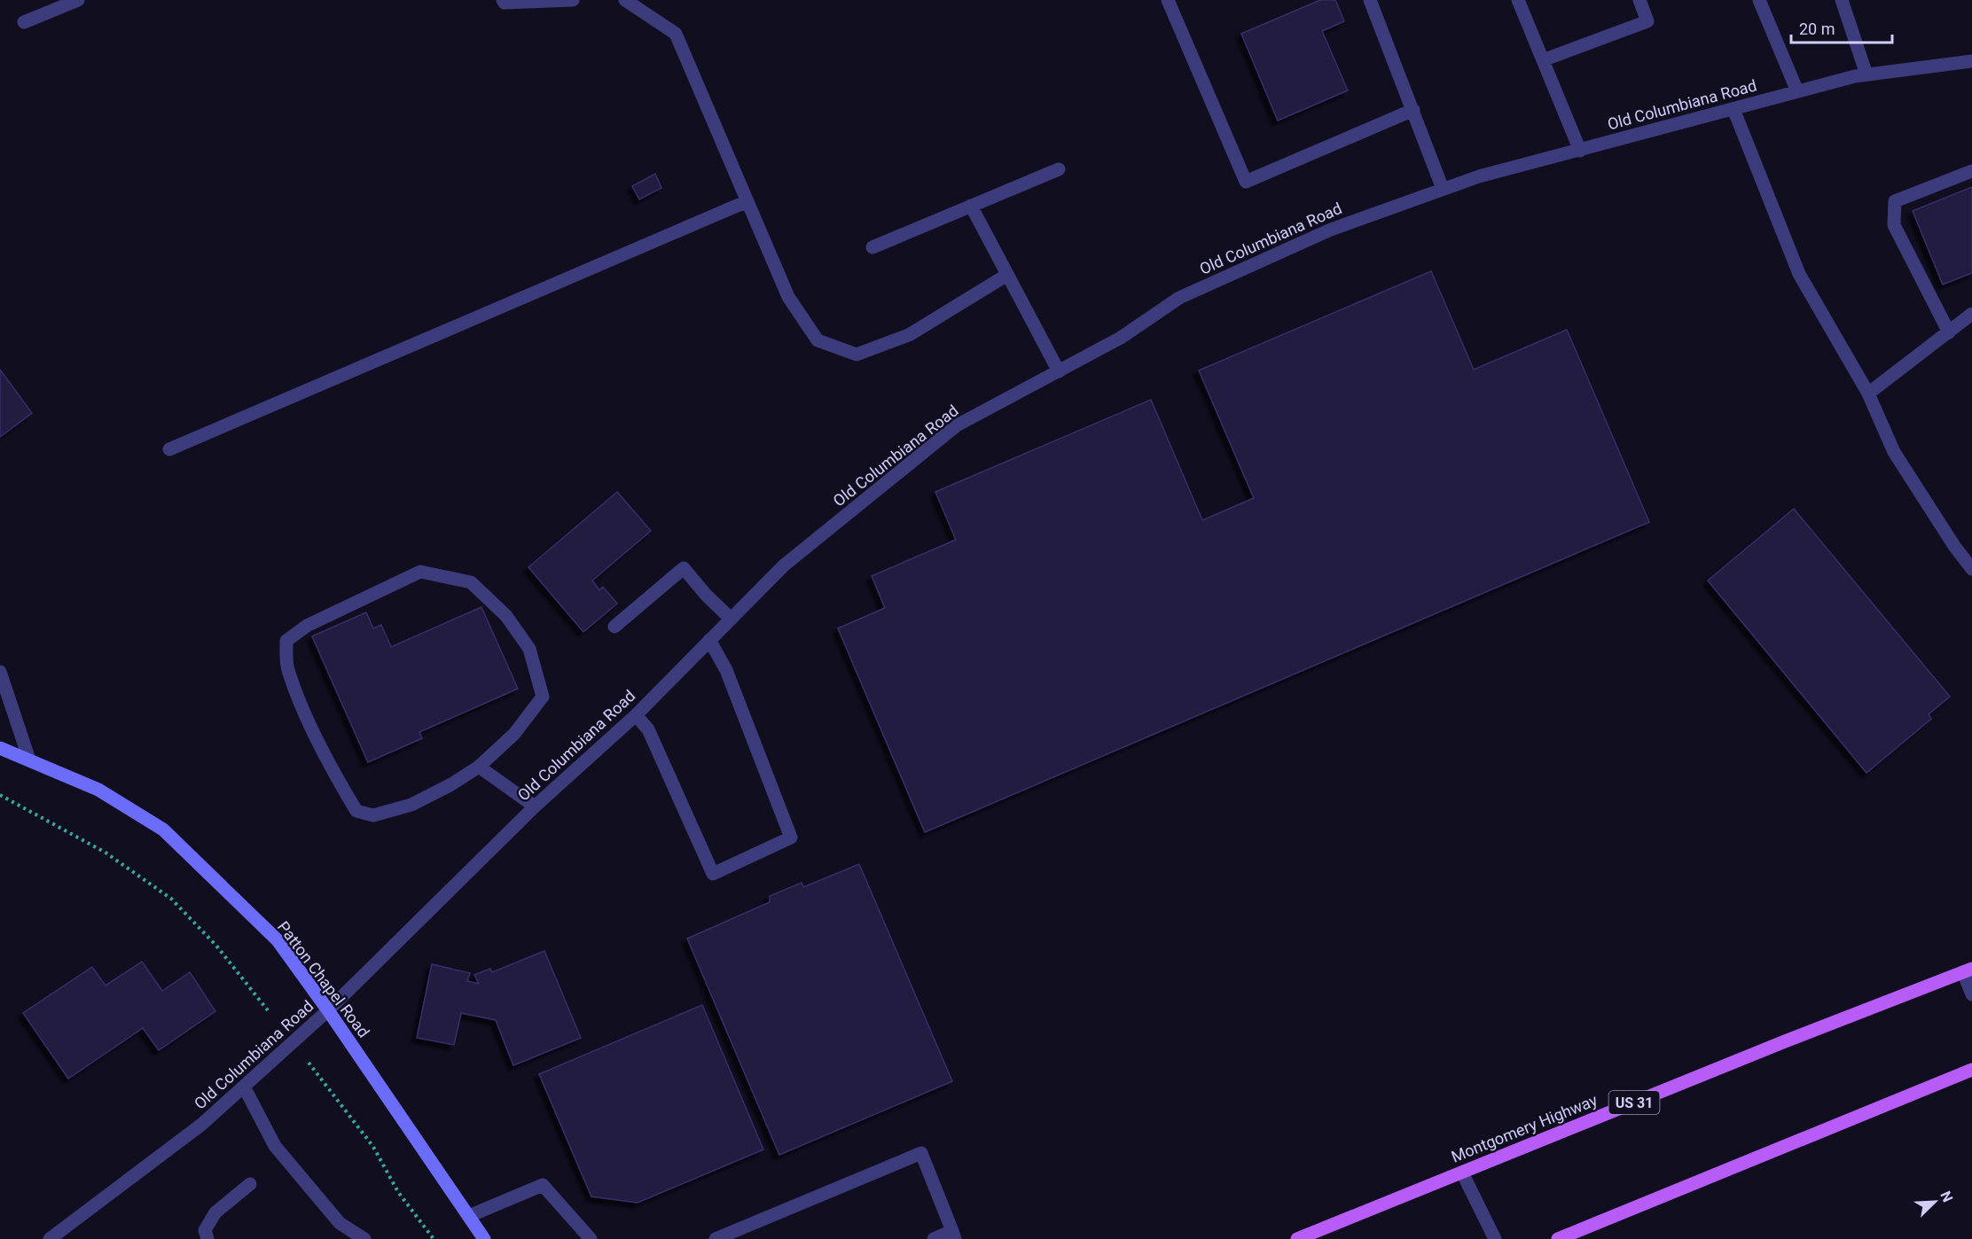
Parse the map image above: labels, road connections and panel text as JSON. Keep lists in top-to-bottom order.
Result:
{
  "streets": {
    "main road": ["US 31", "Montgomery Highway"],
    "street": ["Patton Chapel Road"],
    "lane": ["Old Columbiana Road"]
  },
  "crossings": [
    ["Old Columbiana Road", "Patton Chapel Road"]
  ],
  "scale_bar": "20 m",
  "north": "top right"
}
